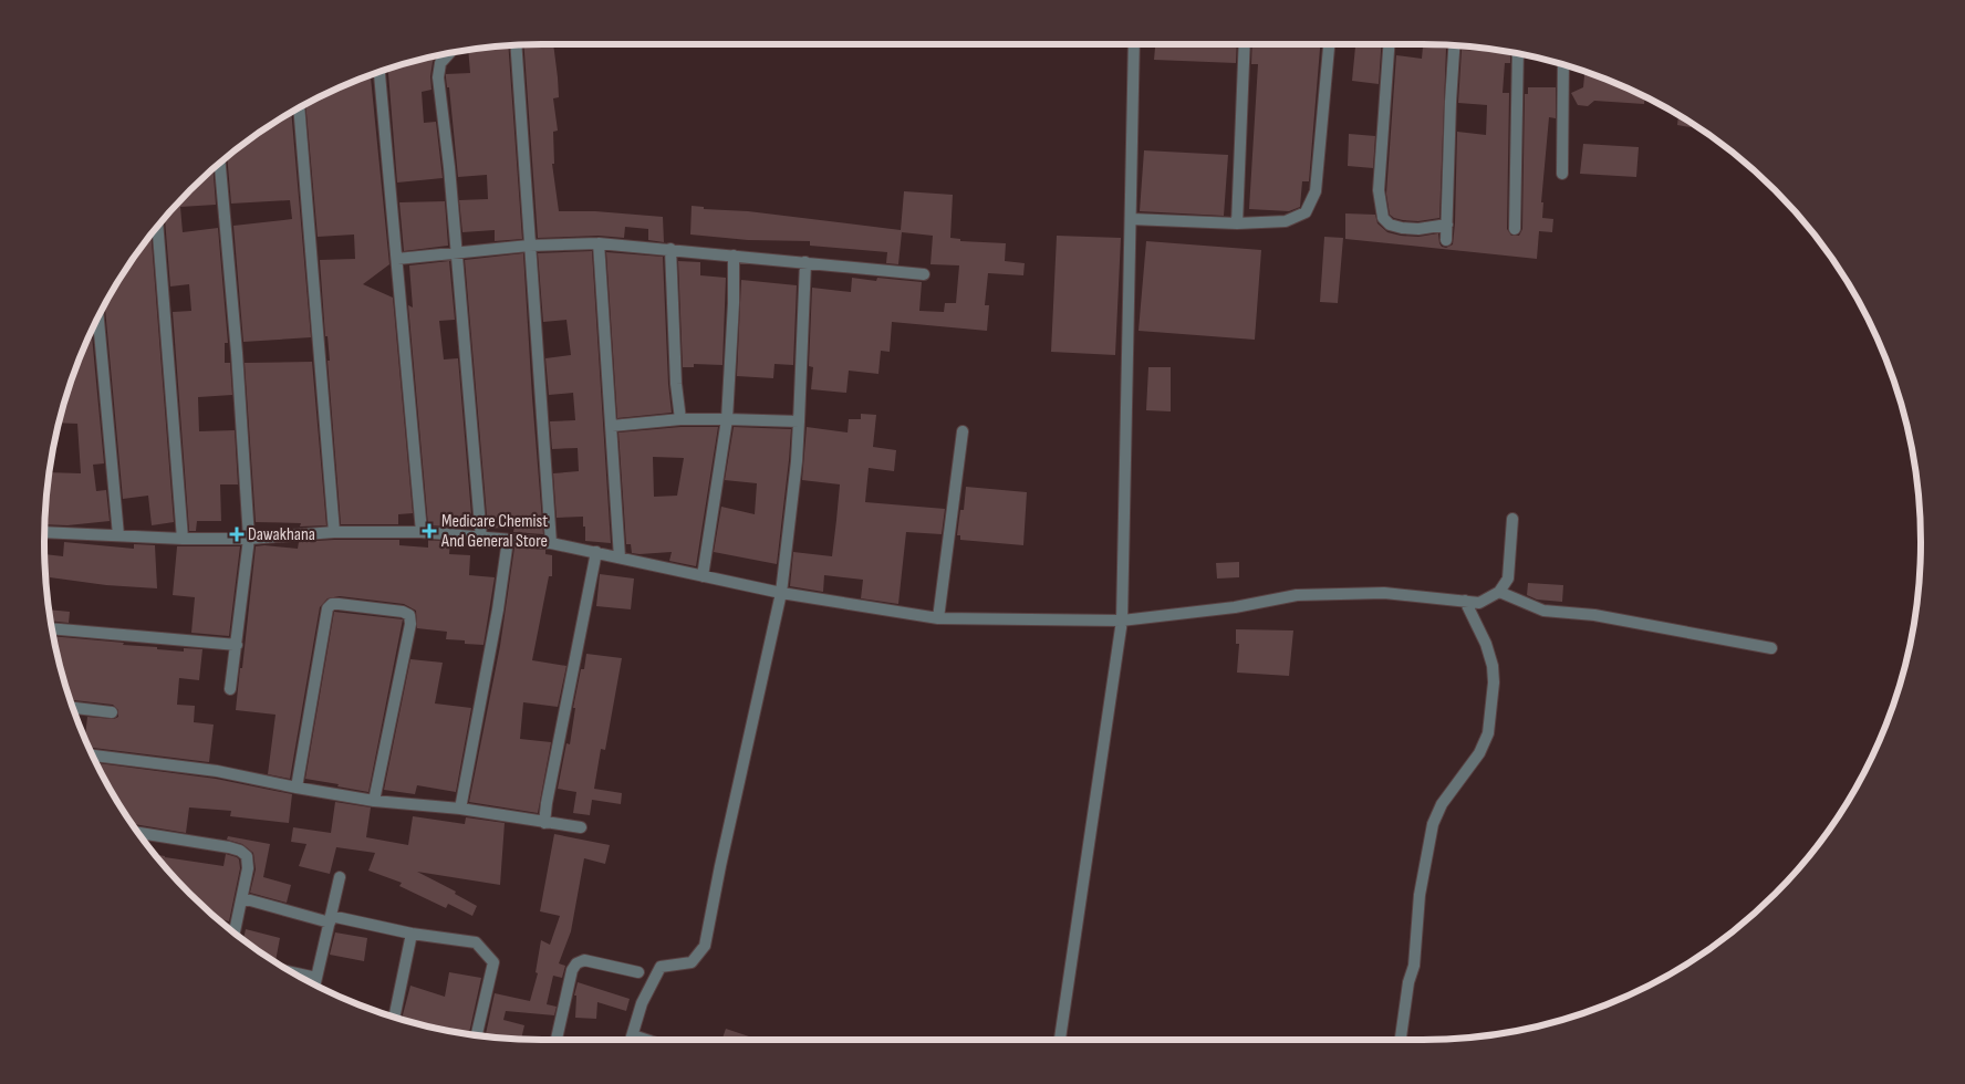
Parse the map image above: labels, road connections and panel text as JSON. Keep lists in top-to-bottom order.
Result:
{
  "places": {
    "health": ["Medicare Chemist And General Store", "Dawakhana"]
  }
}
